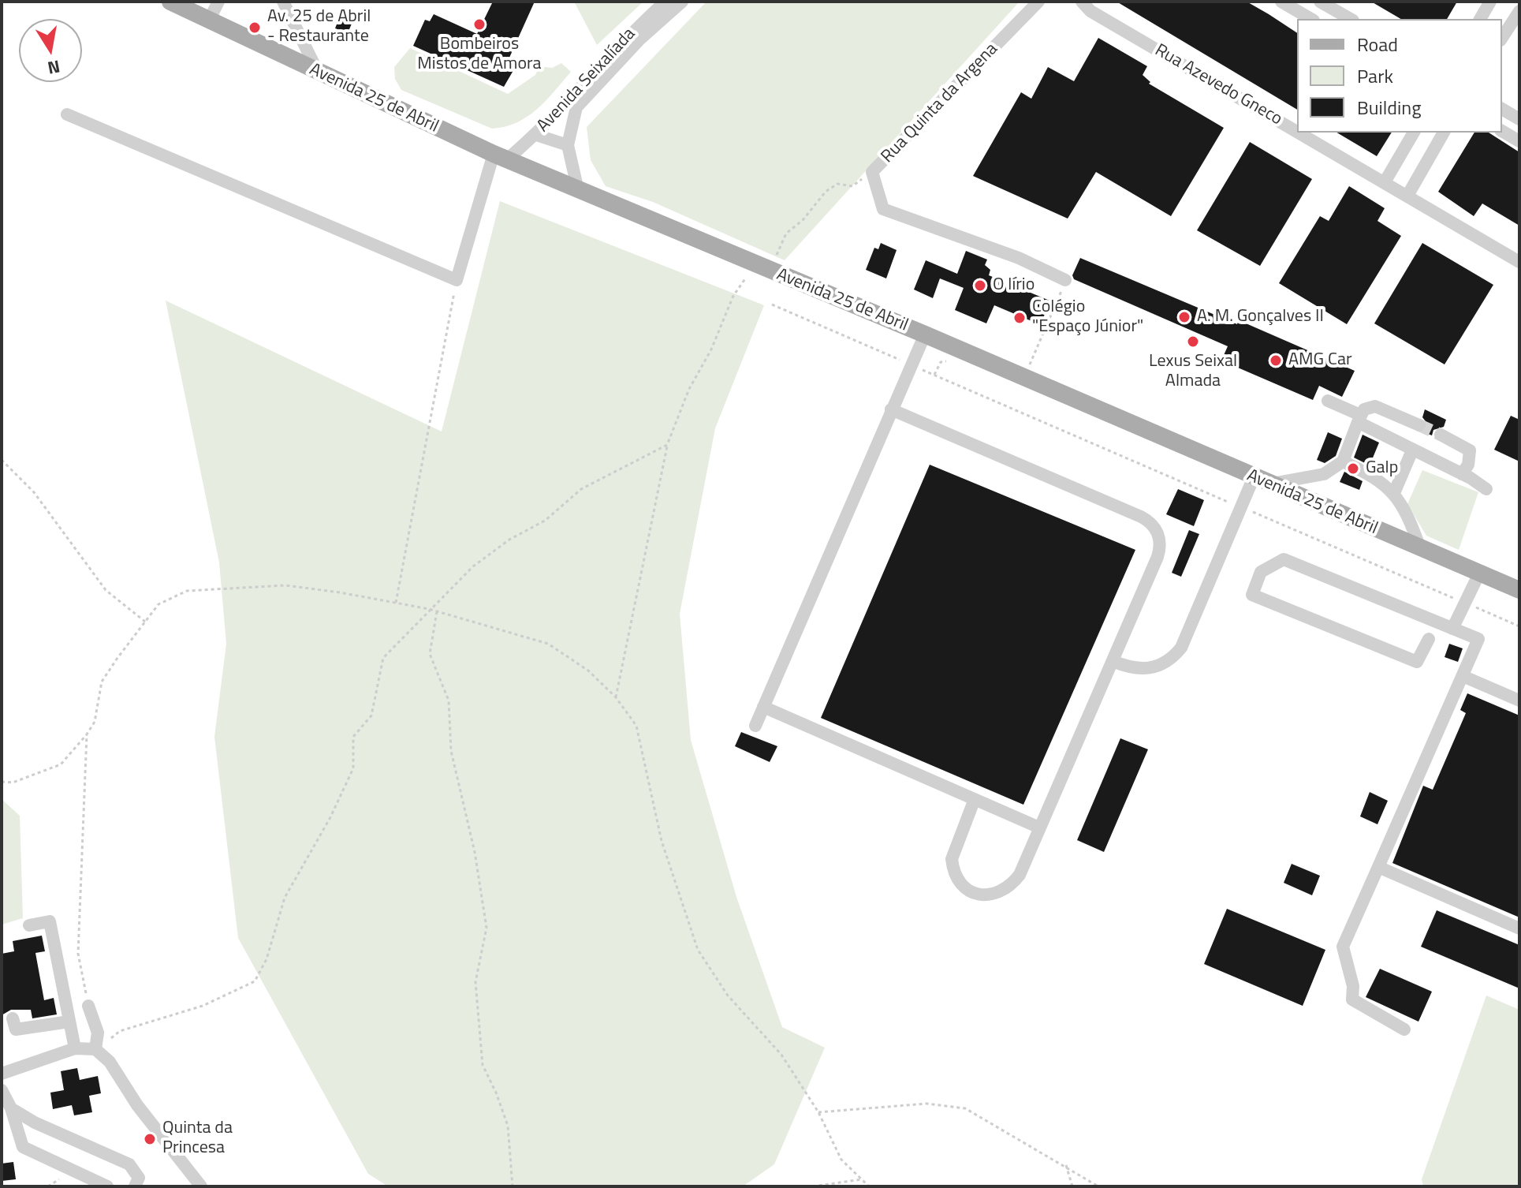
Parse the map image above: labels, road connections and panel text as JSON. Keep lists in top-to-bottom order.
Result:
{
  "streets": {
    "main road": ["Avenida 25 de Abril"],
    "street": ["Avenida Seixalíada", "Rua Azevedo Gneco", "Rua Quinta da Argena"]
  },
  "crossings": [
    ["Avenida Seixalíada", "Avenida 25 de Abril"]
  ],
  "places": [
    "Bombeiros Mistos de Amora",
    "Av. 25 de Abril - Restaurante",
    "O lírio",
    "A. M. Gonçalves II",
    "Colégio \"Espaço Júnior\"",
    "Lexus Seixal Almada",
    "AMG Car",
    "Galp",
    "Quinta da Princesa"
  ],
  "legend": ["Road", "Park", "Building"],
  "north": "bottom"
}
